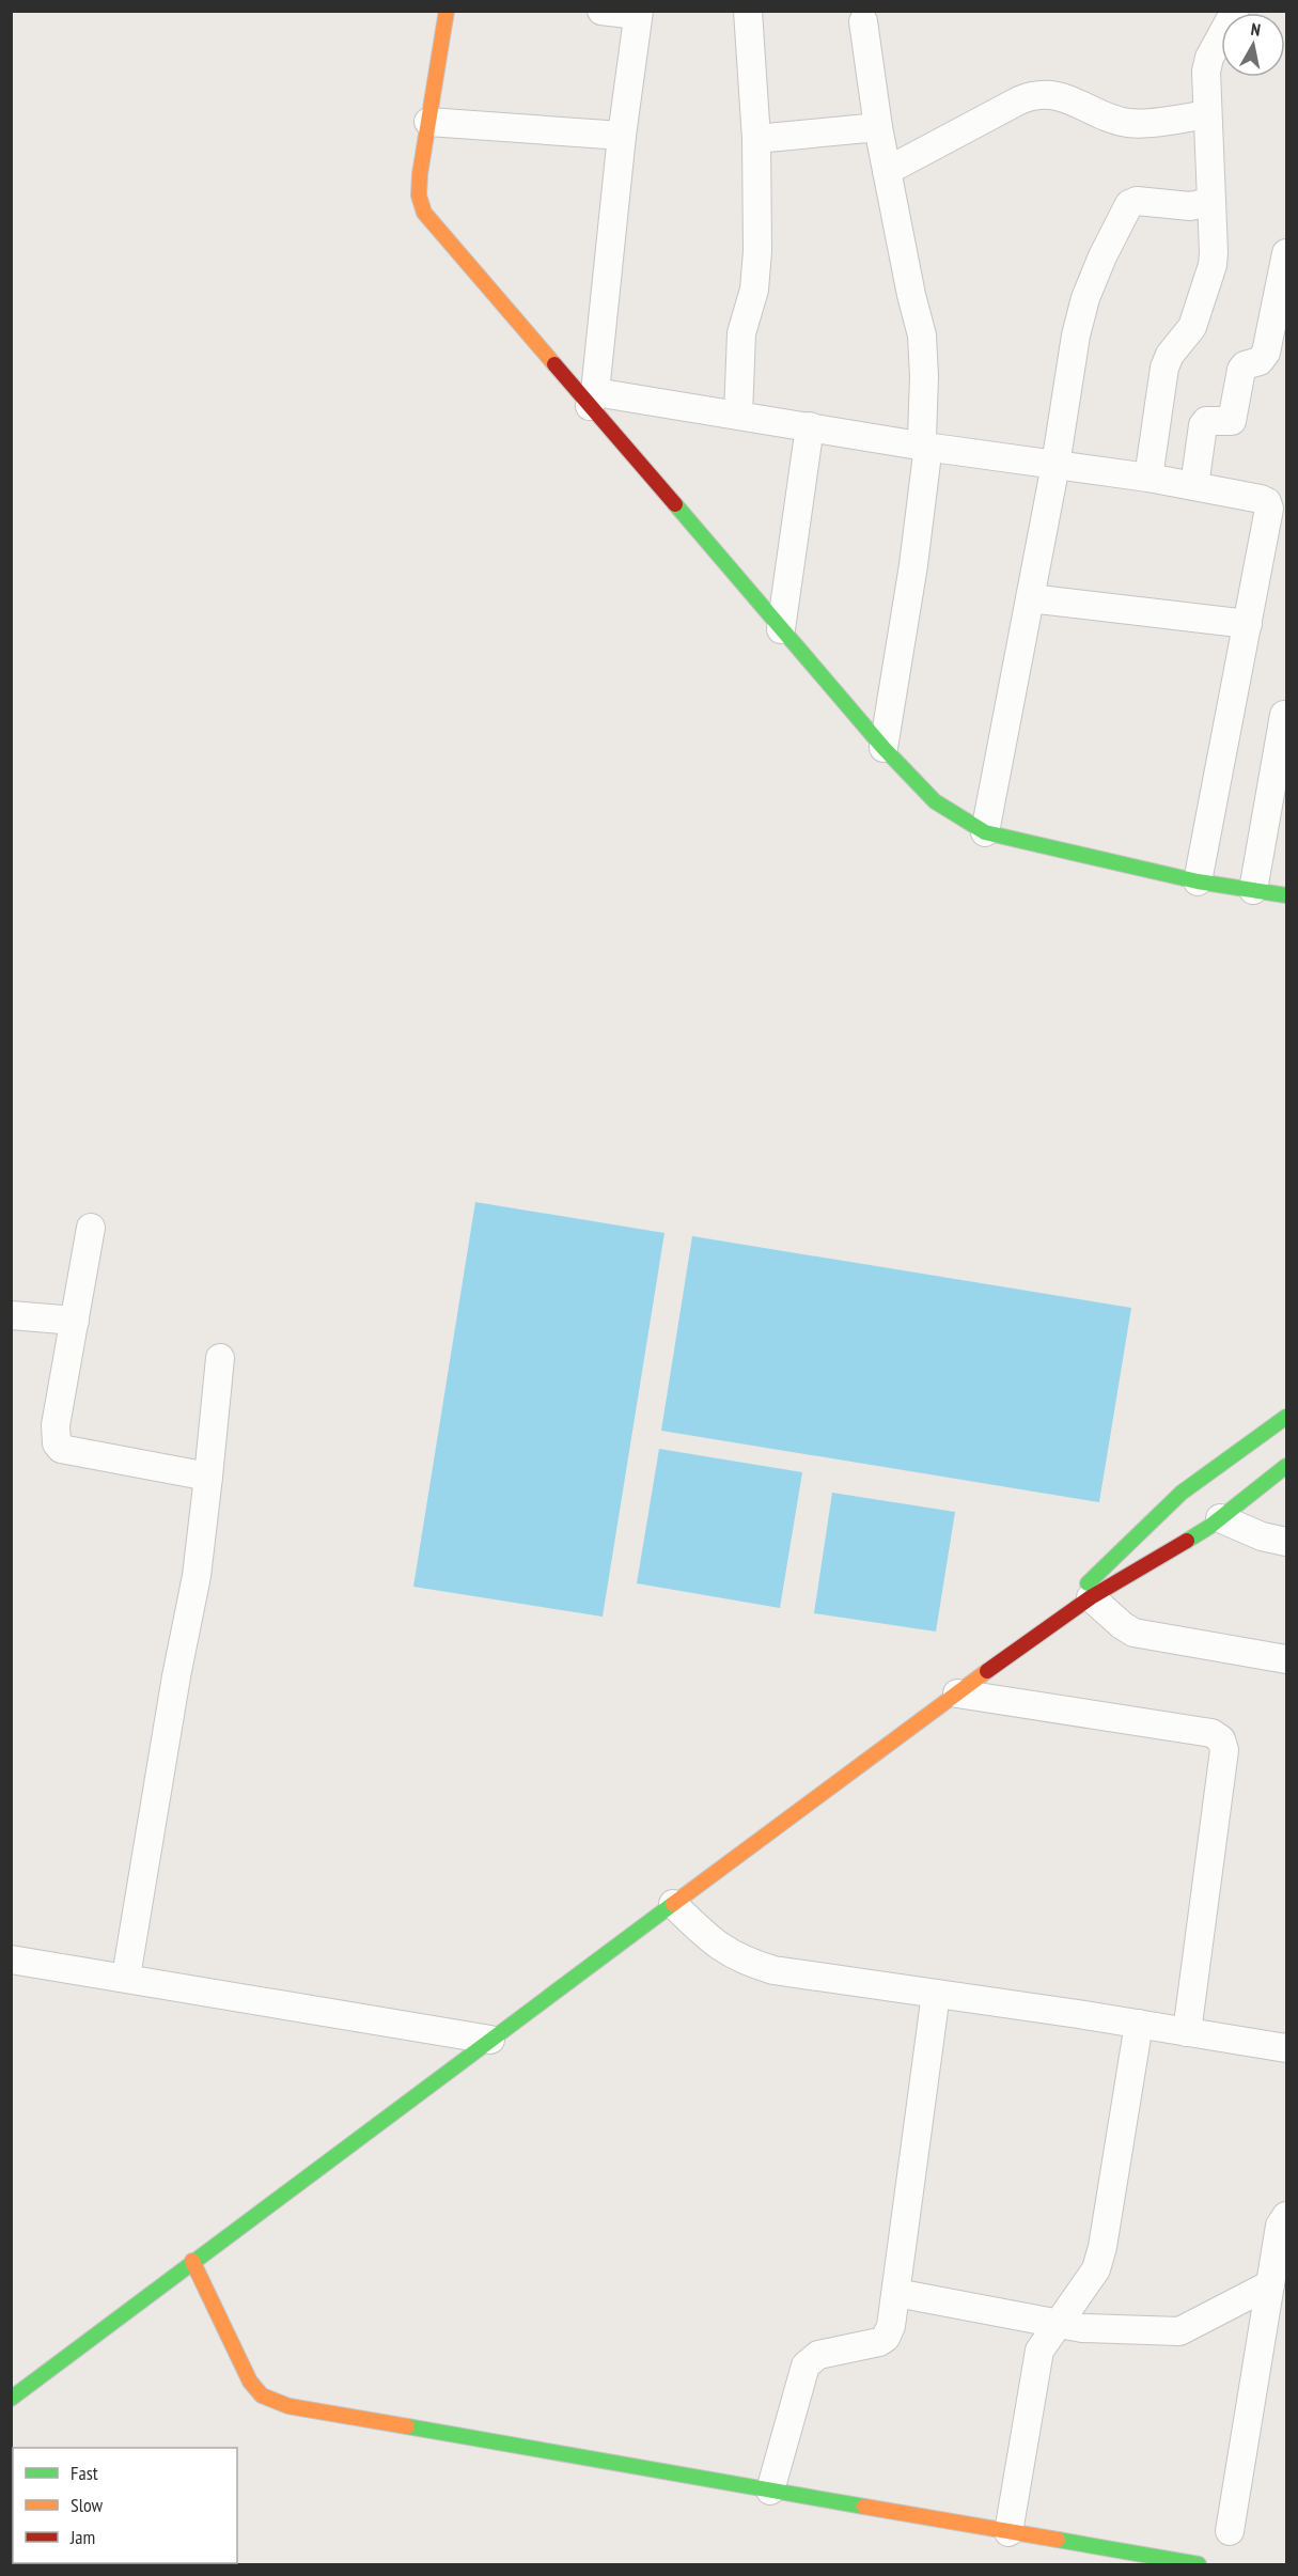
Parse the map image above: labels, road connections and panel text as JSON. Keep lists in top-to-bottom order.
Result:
{
  "legend": ["Fast", "Slow", "Jam"],
  "north": "top"
}
